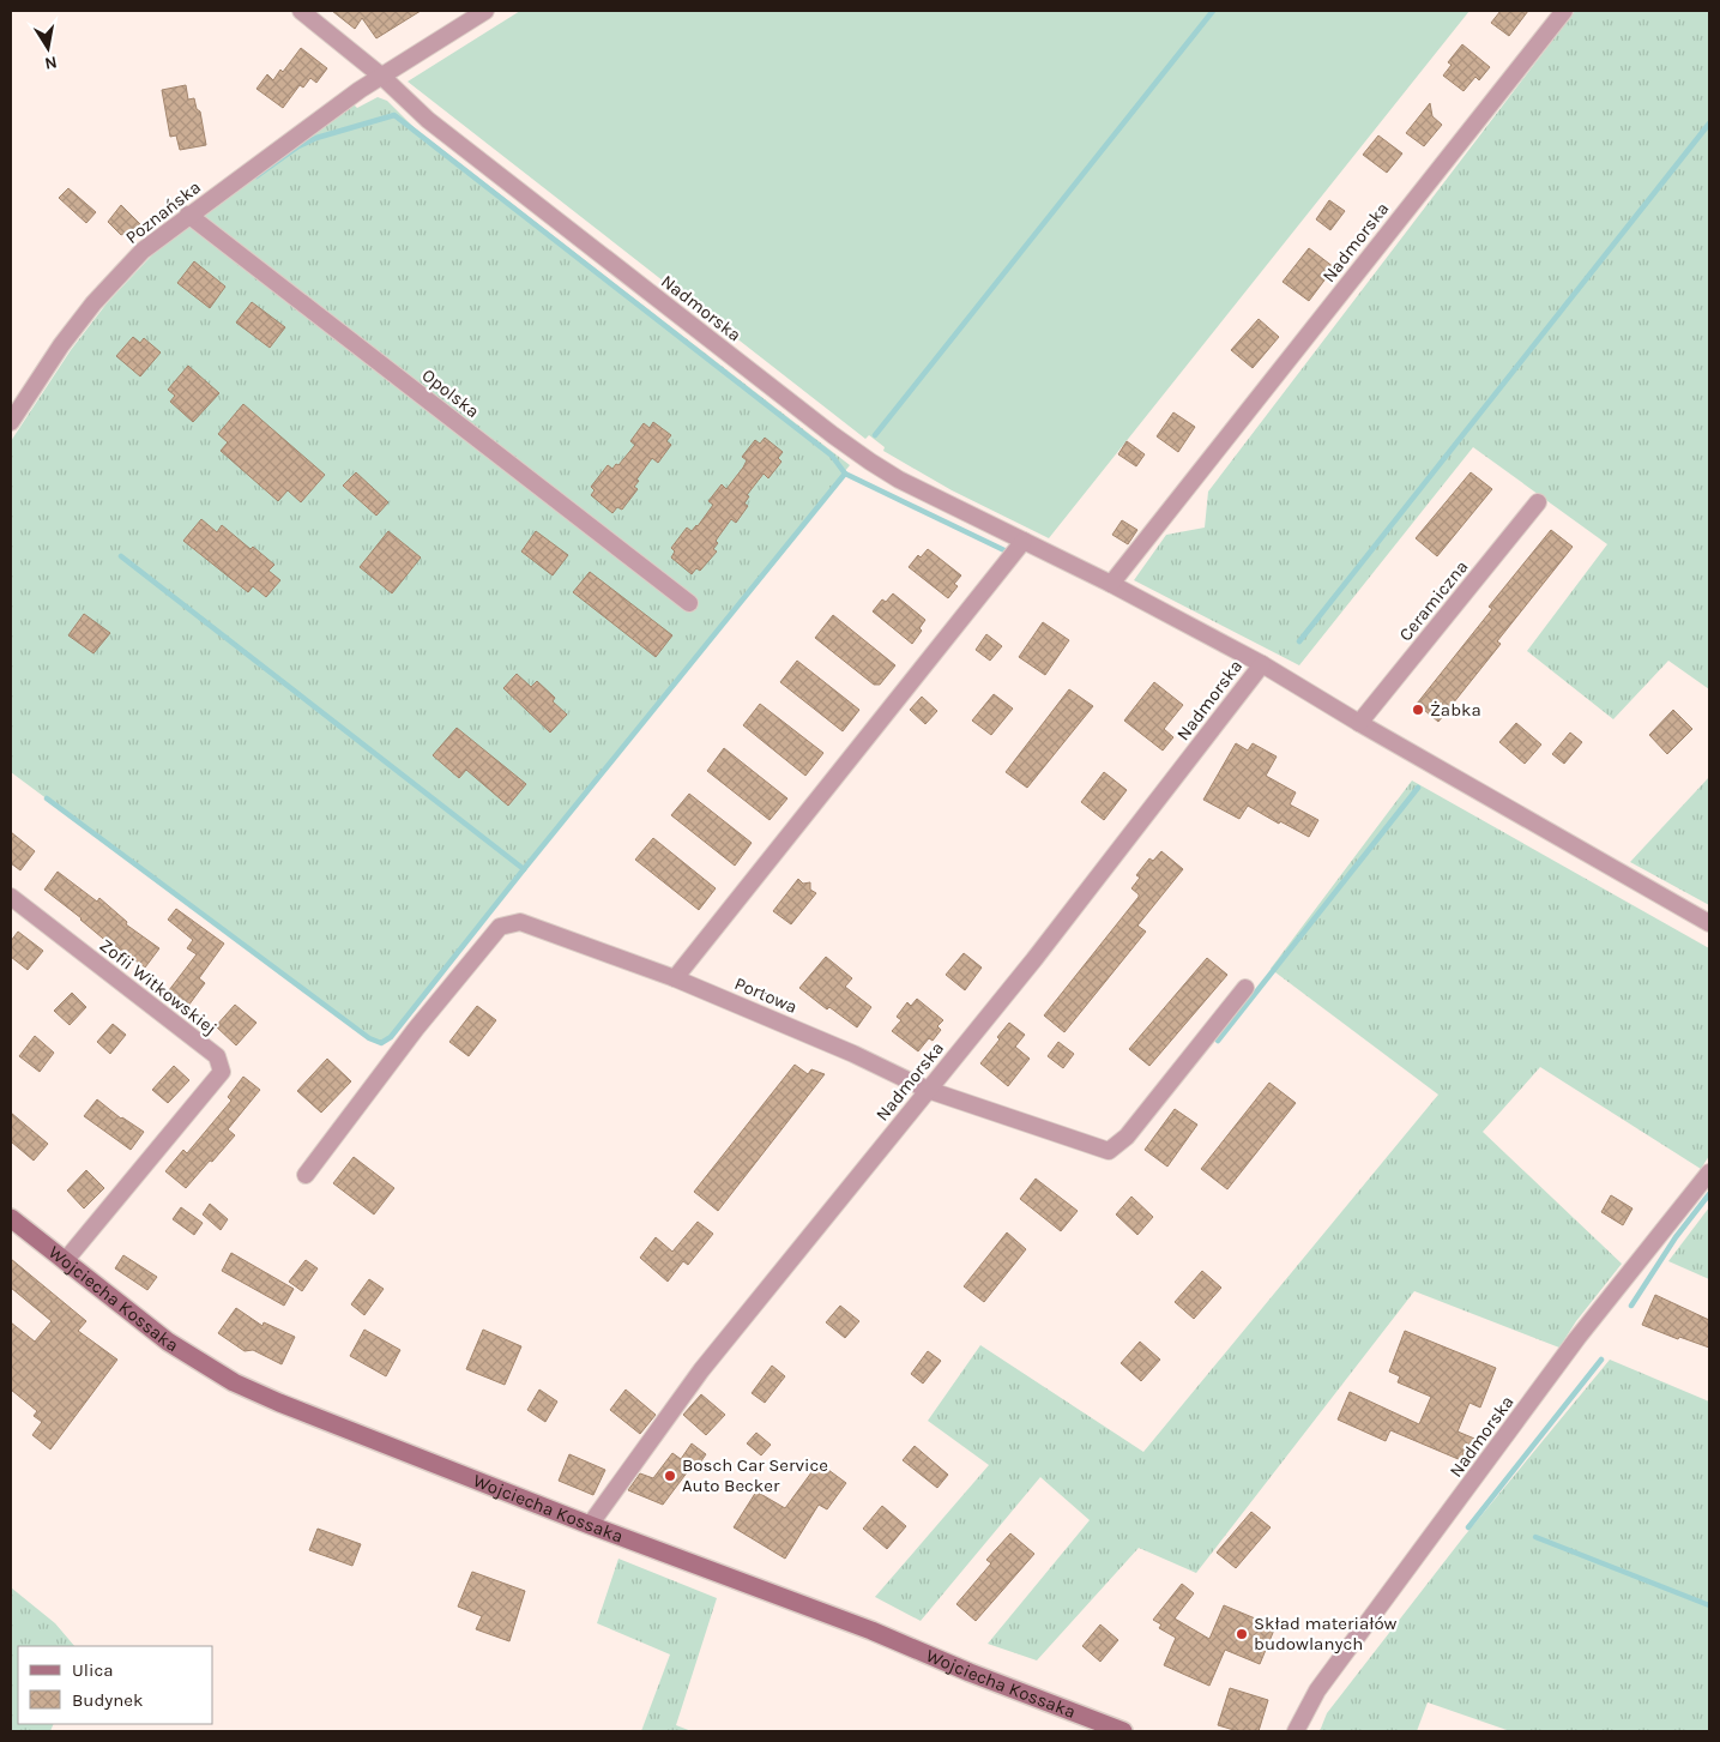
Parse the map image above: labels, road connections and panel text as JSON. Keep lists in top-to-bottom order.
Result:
{
  "streets": {
    "main road": ["Wojciecha Kossaka"],
    "street": [
      "Poznańska",
      "Nadmorska",
      "Opolska",
      "Ceramiczna",
      "Zofii Witkowskiej",
      "Portowa"
    ]
  },
  "crossings": [
    ["Poznańska", "Nadmorska"],
    ["Poznańska", "Opolska"],
    ["Nadmorska", "Ceramiczna"],
    ["Nadmorska", "Portowa"],
    ["Nadmorska", "Wojciecha Kossaka"],
    ["Zofii Witkowskiej", "Wojciecha Kossaka"]
  ],
  "places": ["Żabka", "Bosch Car Service Auto Becker", "Skład materiałów budowlanych"],
  "legend": ["Ulica", "Budynek"],
  "north": "bottom"
}
